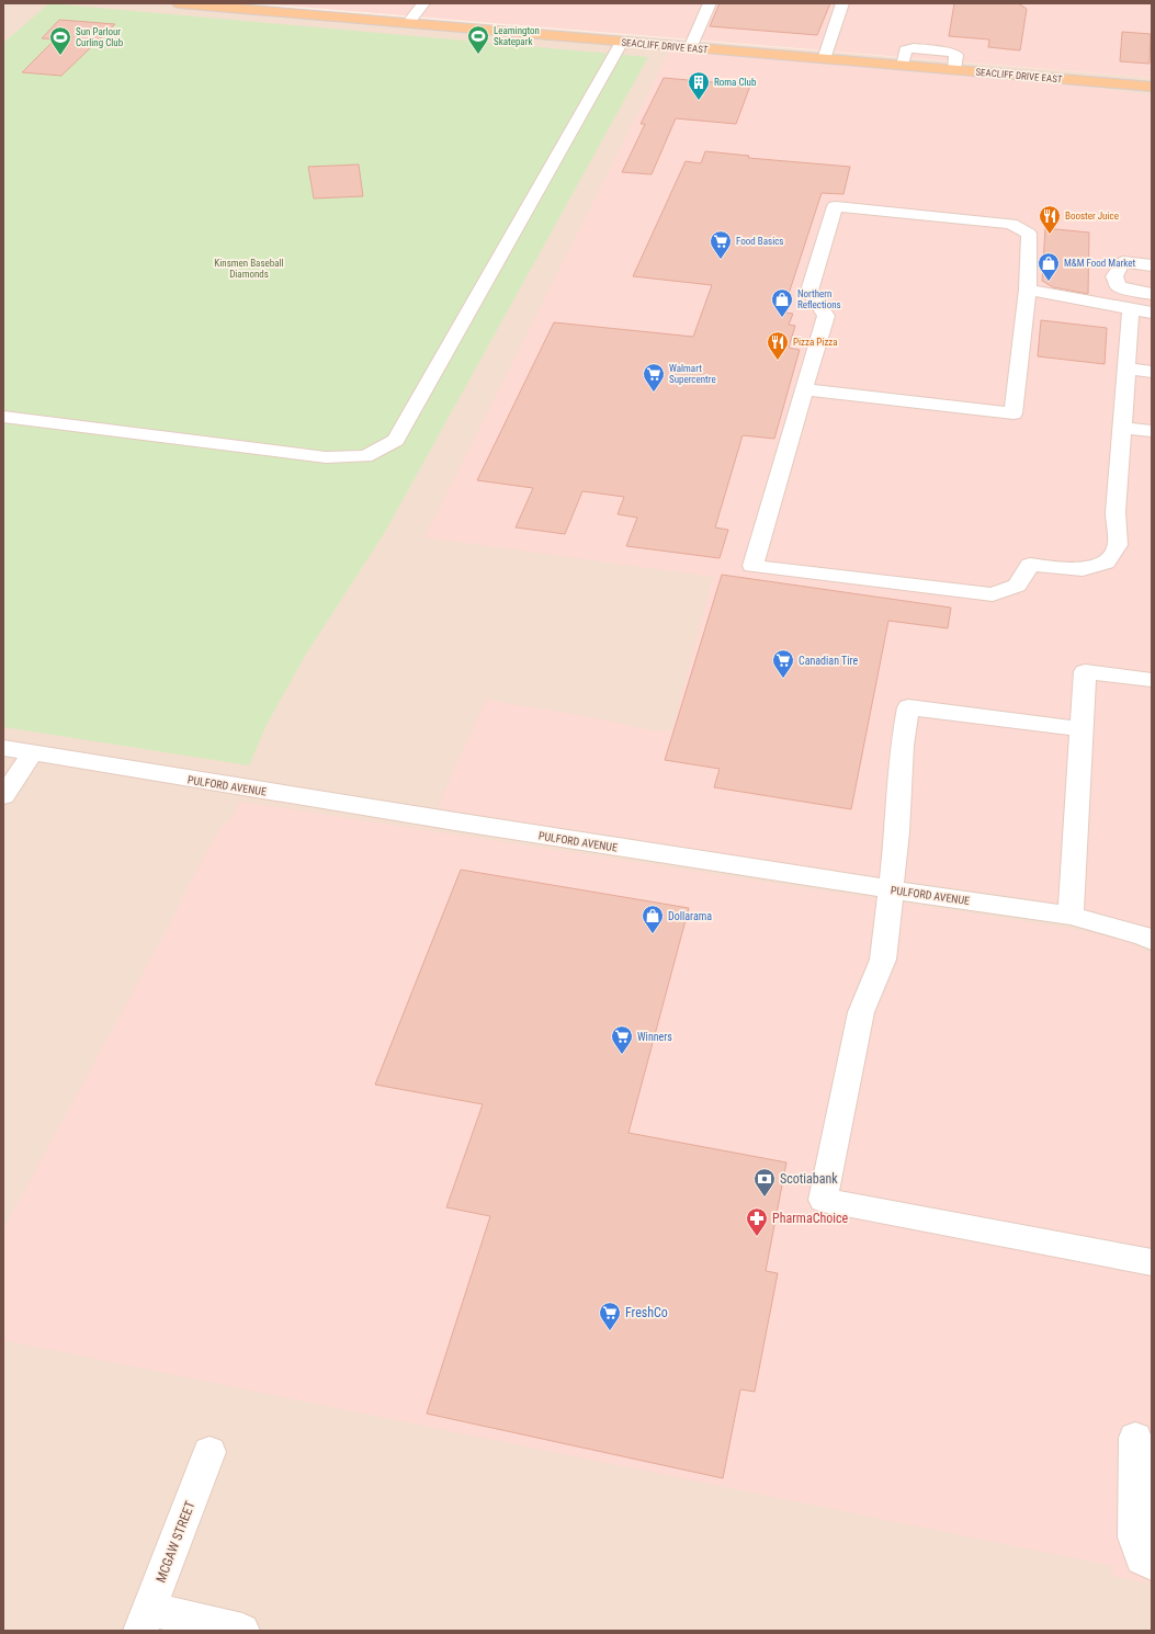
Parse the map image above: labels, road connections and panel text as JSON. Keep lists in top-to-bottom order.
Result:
{
  "streets": {
    "main road": ["SEACLIFF DRIVE EAST"],
    "street": ["PULFORD AVENUE", "MCGAW STREET"]
  },
  "parks": ["Kinsmen Baseball Diamonds"],
  "places": {
    "sports": ["Leamington Skatepark", "Sun Parlour Curling Club"],
    "building": ["Roma Club"],
    "restaurant": ["Booster Juice", "Pizza Pizza"],
    "supermarket": [
      "Food Basics",
      "Walmart Supercentre",
      "Canadian Tire",
      "Winners",
      "FreshCo"
    ],
    "shop": ["M&M Food Market", "Northern Reflections", "Dollarama"],
    "bank": ["Scotiabank"],
    "pharmacy": ["PharmaChoice"]
  }
}
